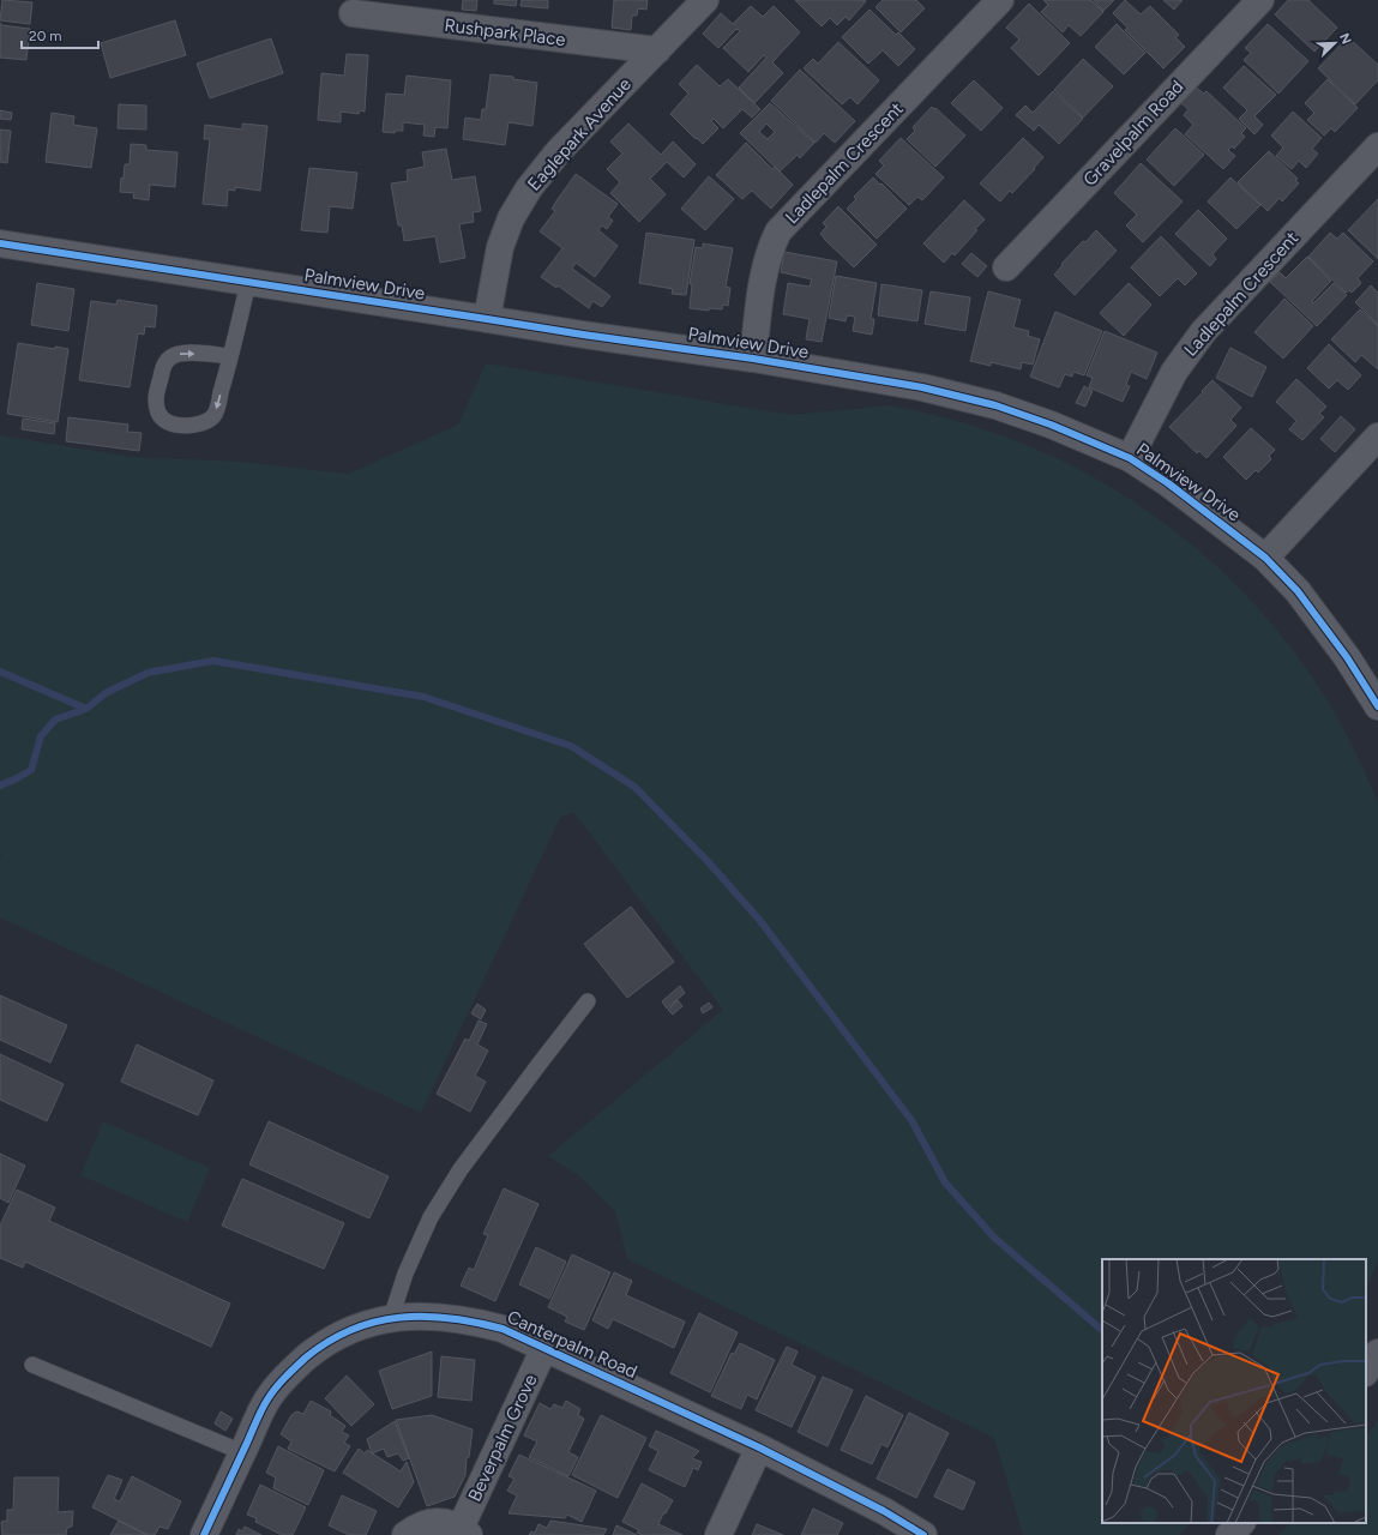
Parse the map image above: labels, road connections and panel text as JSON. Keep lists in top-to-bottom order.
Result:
{
  "streets": {
    "street": [
      "Rushpark Place",
      "Gravelpalm Road",
      "Eaglepark Avenue",
      "Ladlepalm Crescent",
      "Palmview Drive",
      "Canterpalm Road",
      "Beverpalm Grove"
    ]
  },
  "crossings": [
    ["Rushpark Place", "Eaglepark Avenue"],
    ["Eaglepark Avenue", "Palmview Drive"],
    ["Ladlepalm Crescent", "Palmview Drive"],
    ["Canterpalm Road", "Beverpalm Grove"]
  ],
  "scale_bar": "20 m",
  "north": "top right"
}
